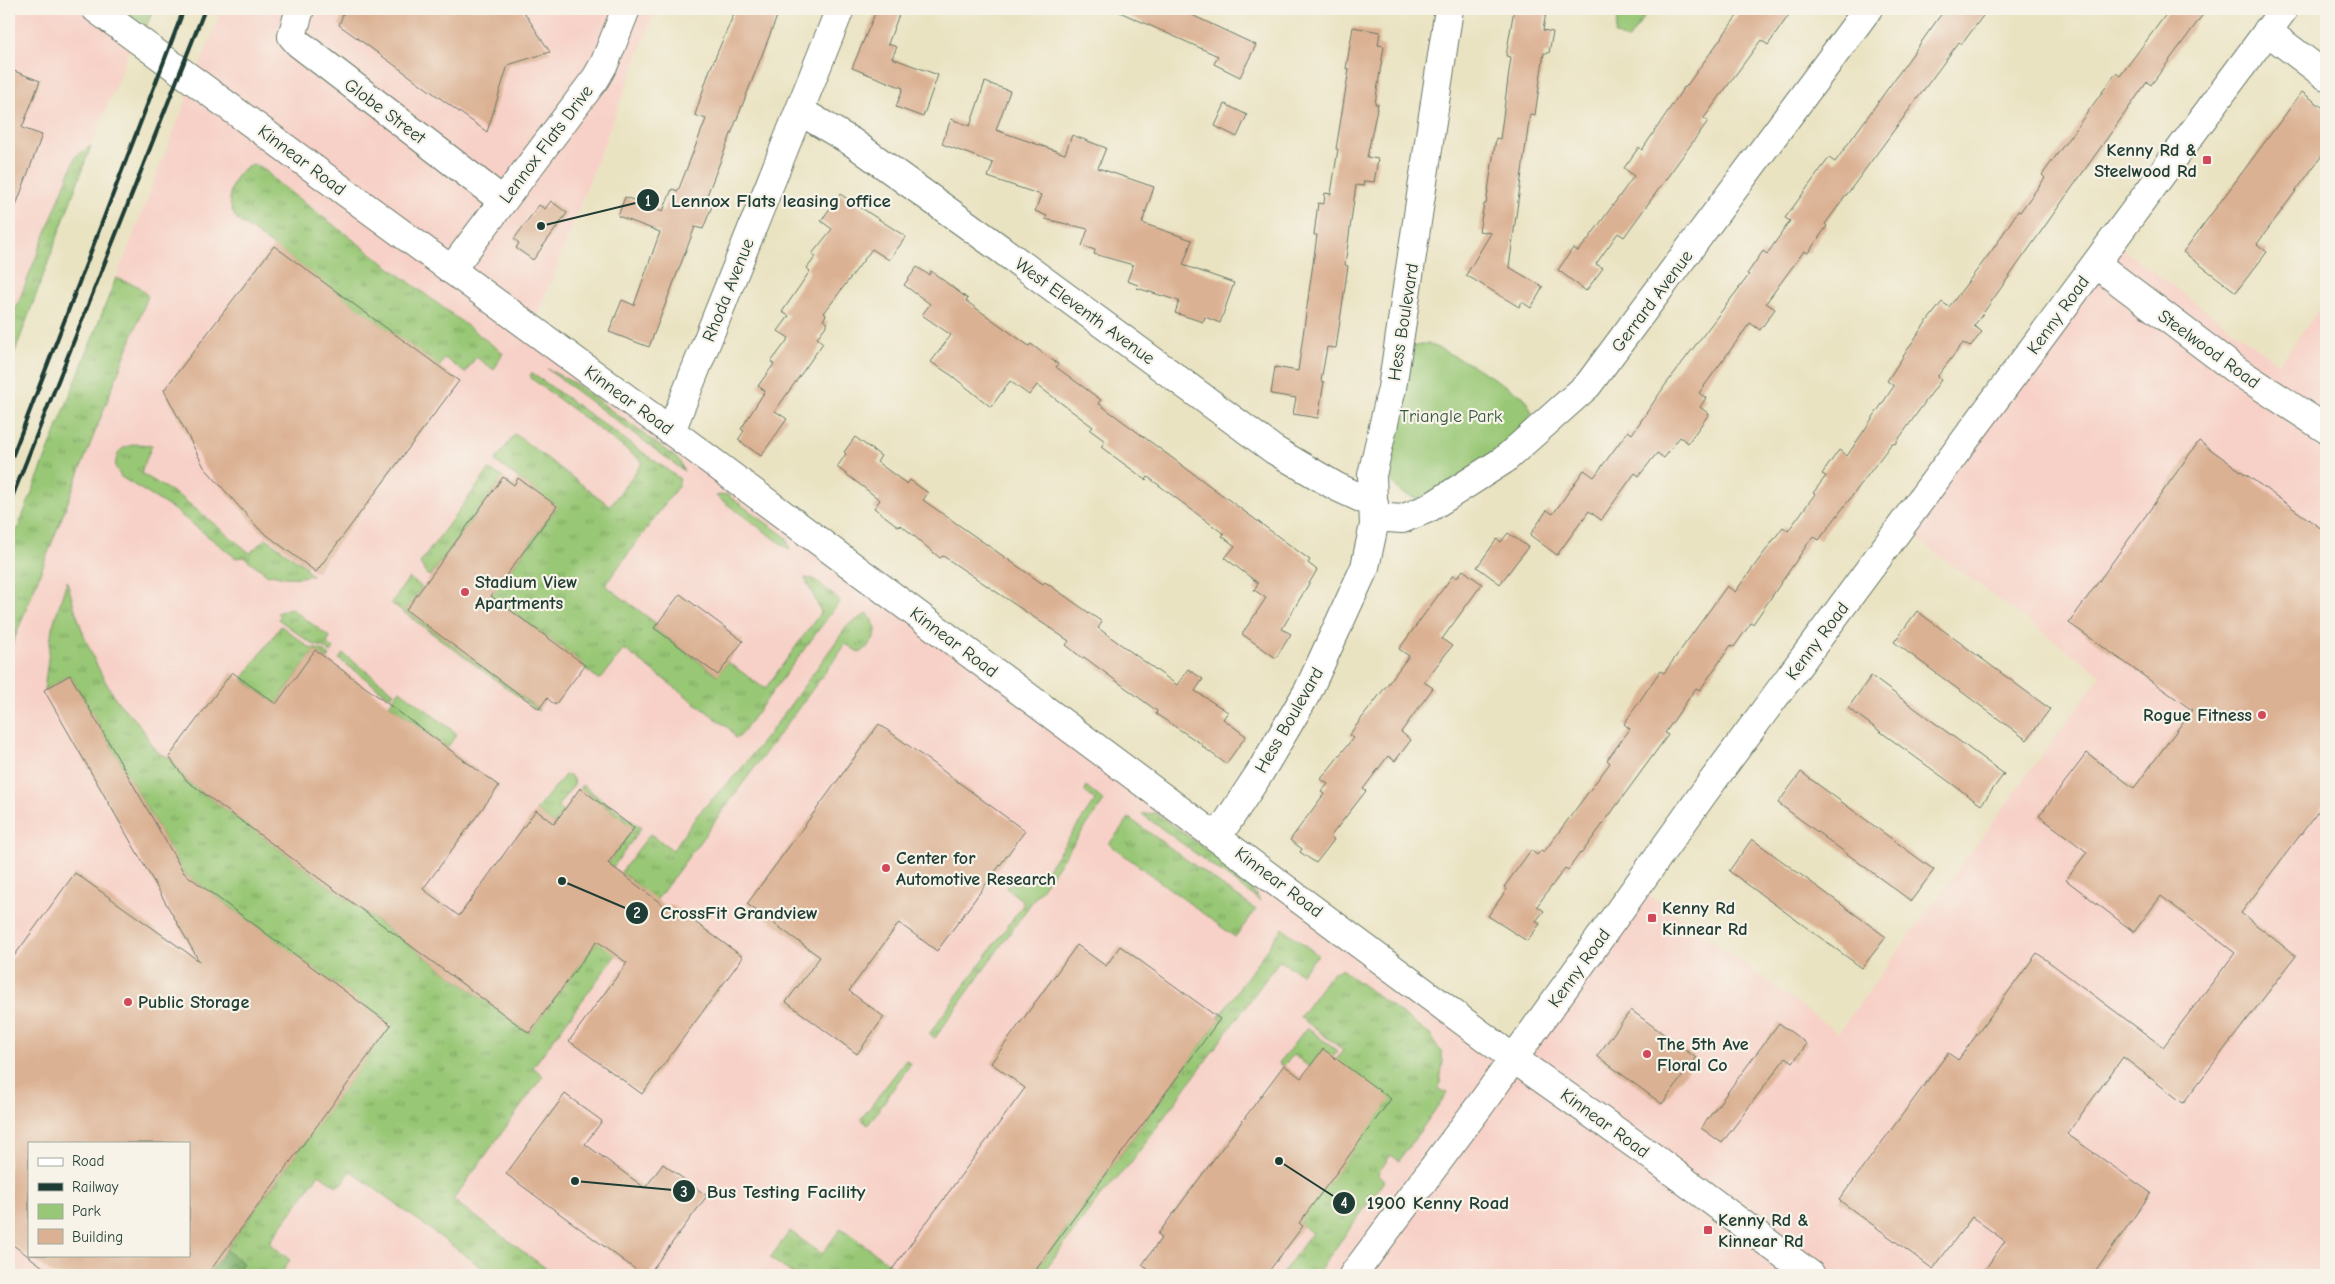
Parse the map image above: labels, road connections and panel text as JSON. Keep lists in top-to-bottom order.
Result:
{
  "streets": {
    "street": [
      "Globe Street",
      "Lennox Flats Drive",
      "Kinnear Road",
      "Rhoda Avenue",
      "Gerrard Avenue",
      "West Eleventh Avenue",
      "Kenny Road",
      "Hess Boulevard",
      "Steelwood Road"
    ]
  },
  "crossings": [
    ["Globe Street", "Lennox Flats Drive"],
    ["Lennox Flats Drive", "Kinnear Road"],
    ["Kinnear Road", "Rhoda Avenue"],
    ["Kinnear Road", "Kenny Road"],
    ["Kinnear Road", "Hess Boulevard"],
    ["Rhoda Avenue", "West Eleventh Avenue"],
    ["Gerrard Avenue", "West Eleventh Avenue"],
    ["Gerrard Avenue", "Hess Boulevard"],
    ["West Eleventh Avenue", "Hess Boulevard"],
    ["Kenny Road", "Steelwood Road"]
  ],
  "parks": ["Triangle Park"],
  "places": {
    "transit": ["Kenny Rd & Steelwood Rd", "Kenny Rd Kinnear Rd", "Kenny Rd & Kinnear Rd"],
    "other": [
      "Lennox Flats leasing office",
      "Stadium View Apartments",
      "Rogue Fitness",
      "Center for Automotive Research",
      "CrossFit Grandview",
      "Public Storage",
      "The 5th Ave Floral Co",
      "1900 Kenny Road",
      "Bus Testing Facility"
    ]
  },
  "legend": [
    "Road",
    "Railway",
    "Park",
    "Building"
  ]
}
